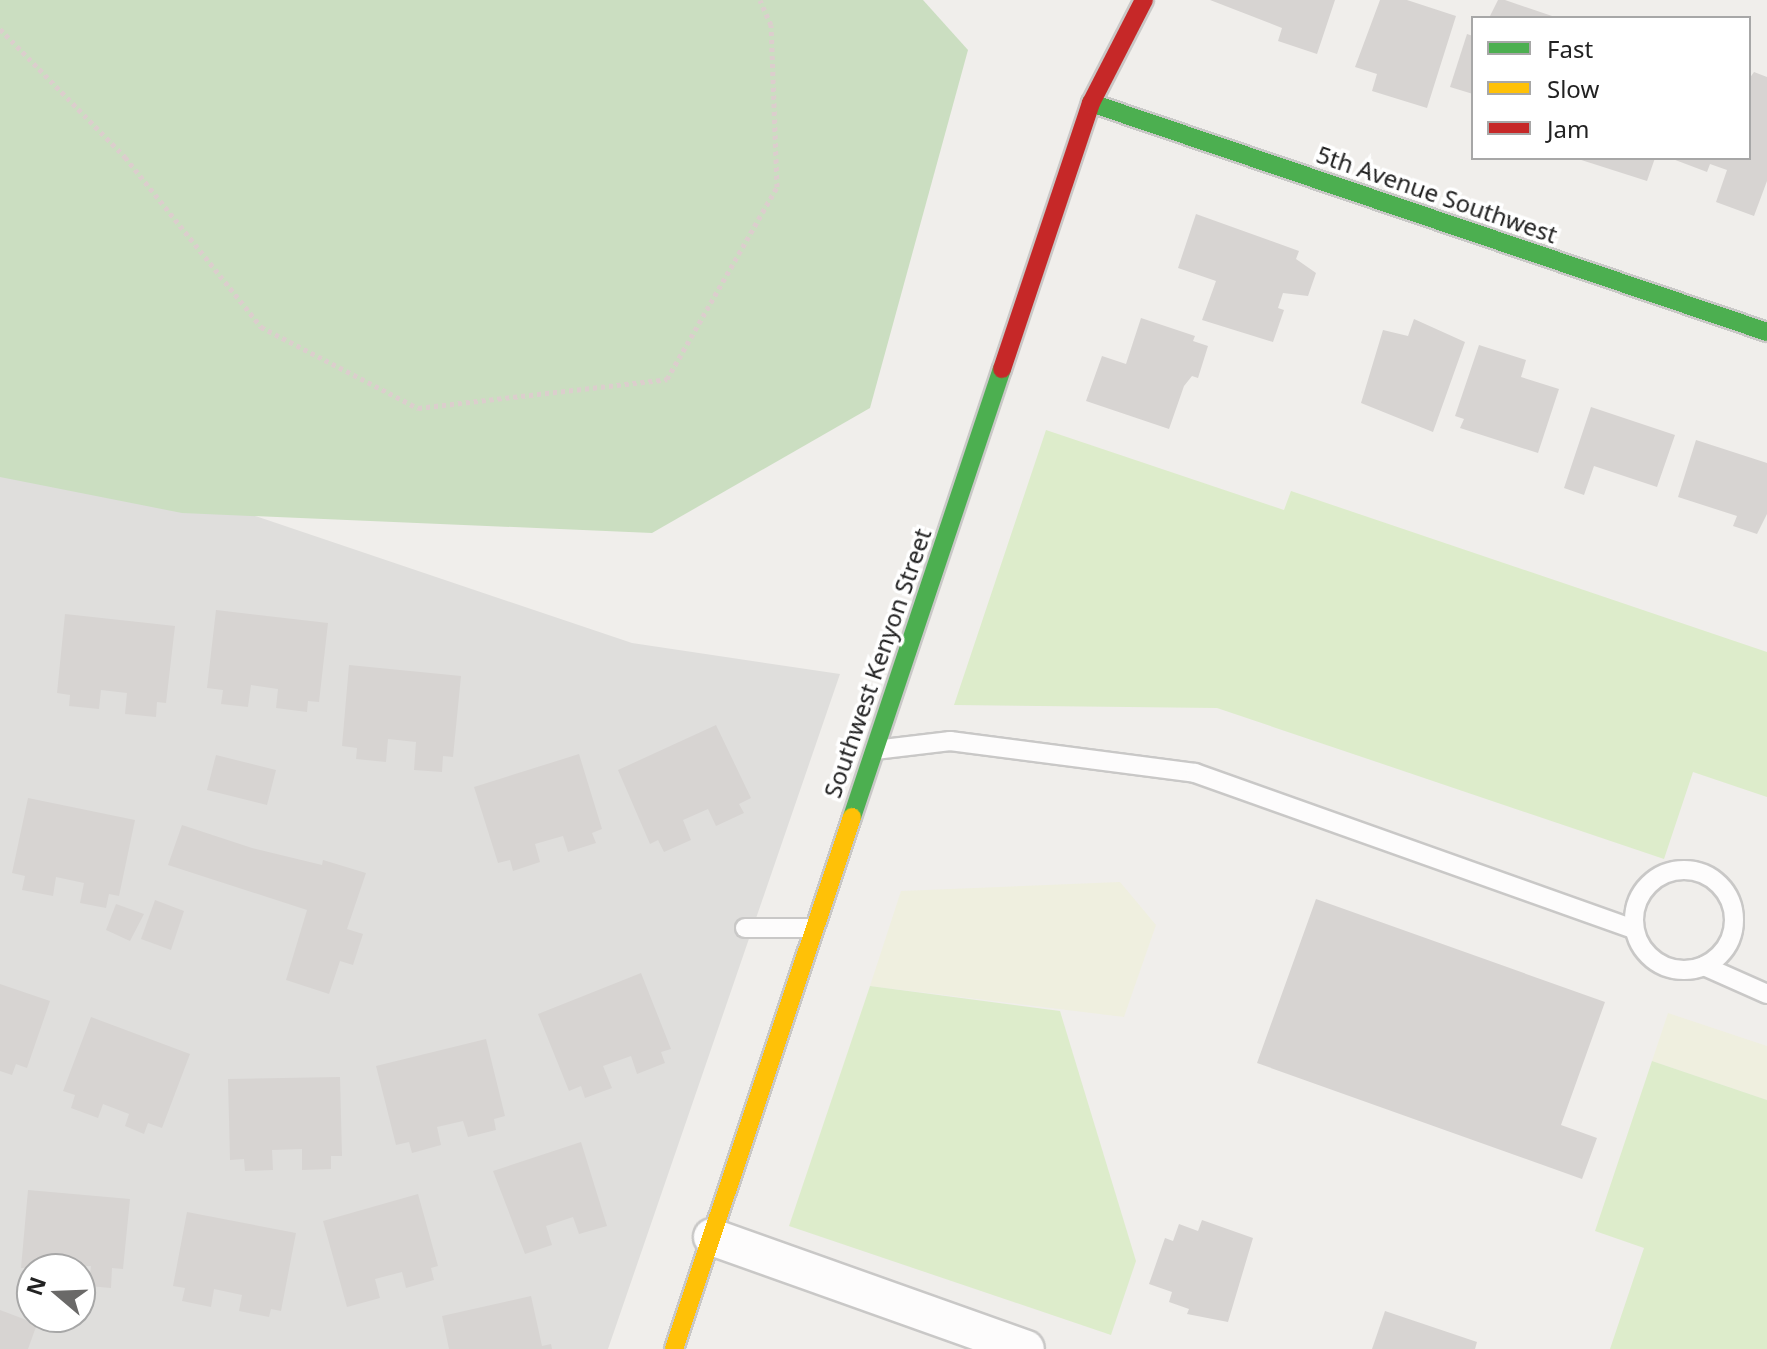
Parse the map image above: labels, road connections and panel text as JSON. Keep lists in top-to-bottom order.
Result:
{
  "streets": {
    "street": ["5th Avenue Southwest", "Southwest Kenyon Street"]
  },
  "crossings": [
    ["5th Avenue Southwest", "Southwest Kenyon Street"]
  ],
  "legend": ["Fast", "Slow", "Jam"],
  "north": "left"
}
